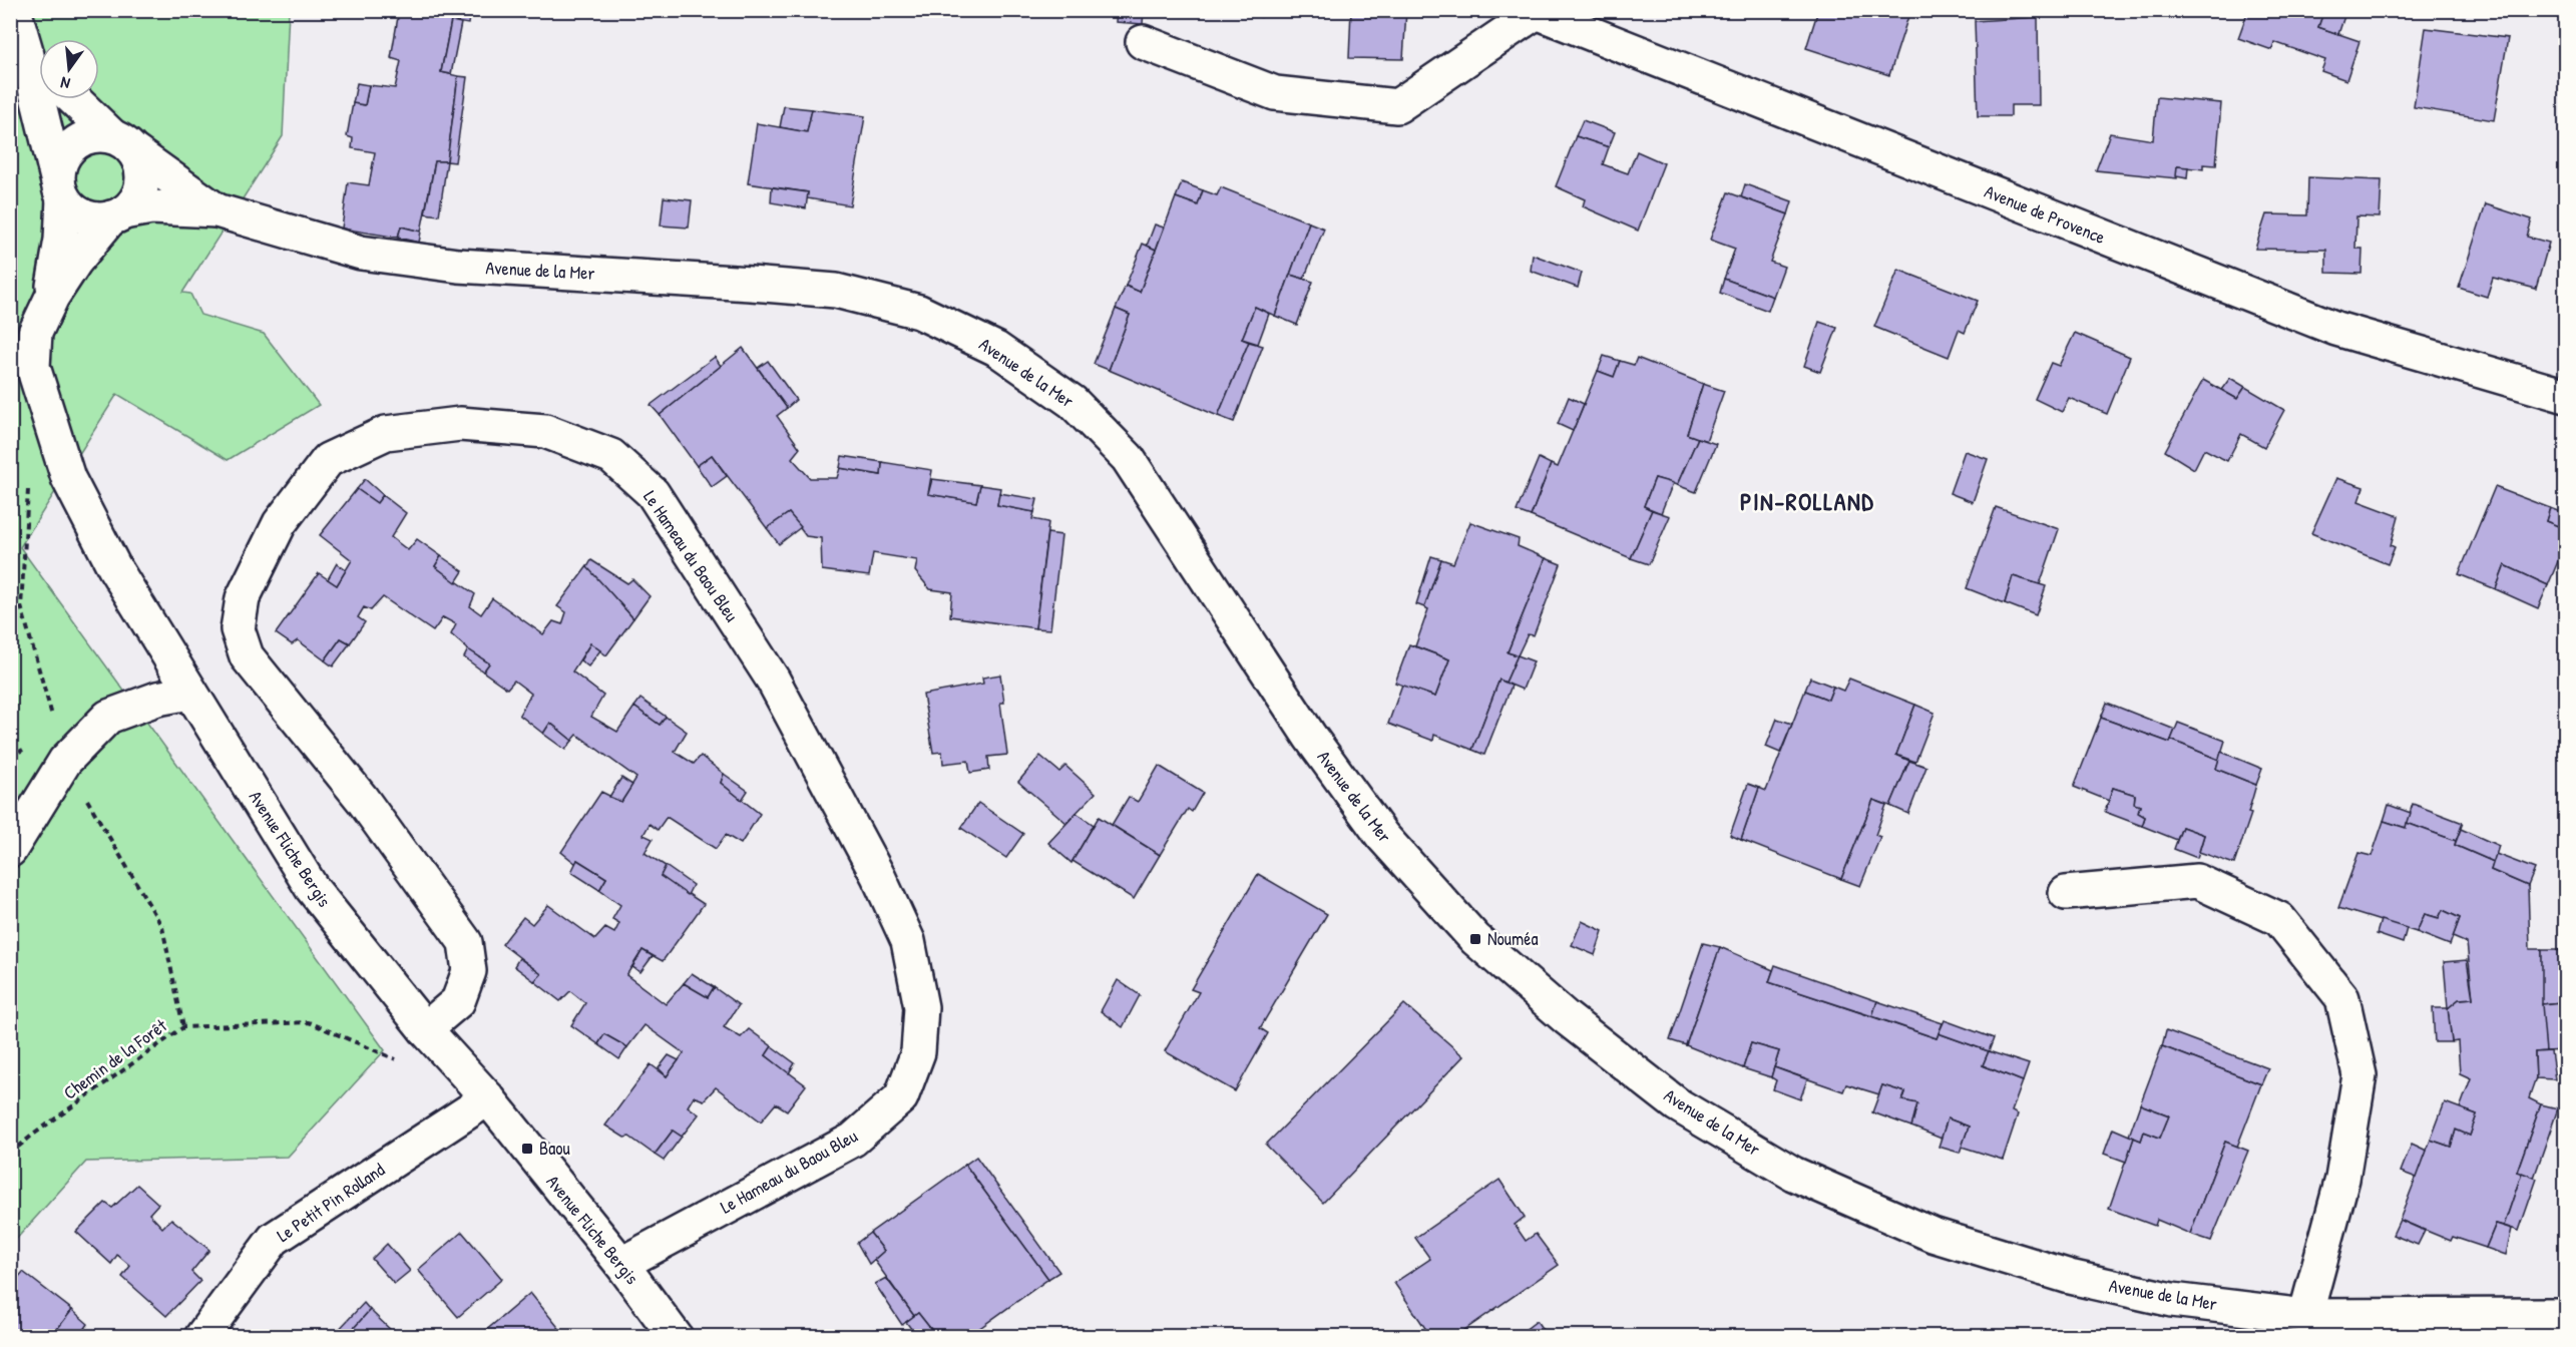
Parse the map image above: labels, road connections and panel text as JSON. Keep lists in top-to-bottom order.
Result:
{
  "streets": {
    "street": [
      "Avenue de Provence",
      "Avenue de la Mer",
      "Le Hameau du Baou Bleu",
      "Avenue Fliche Bergis",
      "Le Petit Pin Rolland"
    ],
    "path": ["Chemin de la Forêt"]
  },
  "crossings": [
    ["Avenue de la Mer", "Avenue Fliche Bergis"],
    ["Le Hameau du Baou Bleu", "Avenue Fliche Bergis"],
    ["Avenue Fliche Bergis", "Le Petit Pin Rolland"]
  ],
  "districts": ["PIN-ROLLAND"],
  "places": {
    "transit": ["Nouméa", "Baou"]
  },
  "north": "bottom"
}
